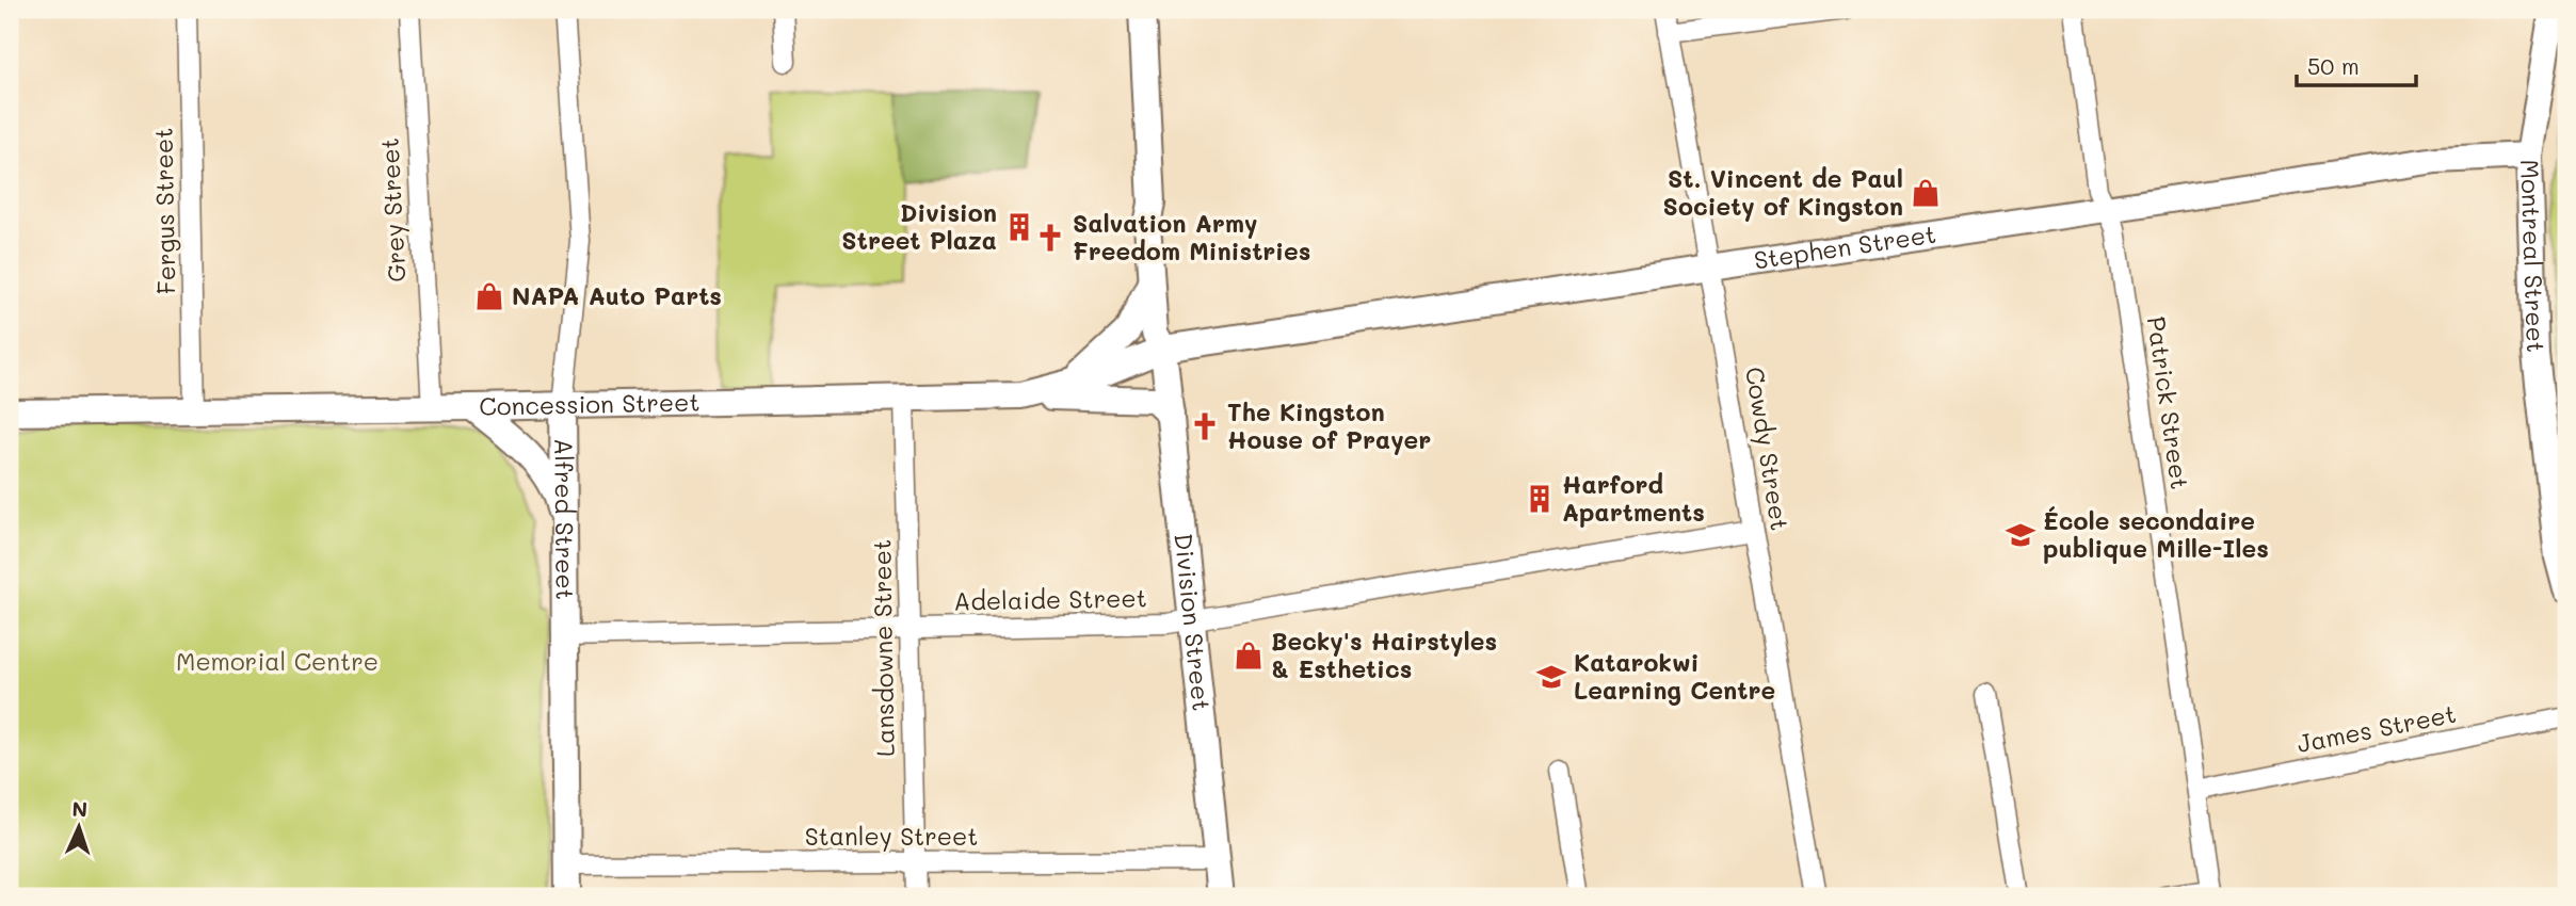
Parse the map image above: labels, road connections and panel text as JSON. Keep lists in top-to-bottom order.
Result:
{
  "streets": {
    "main road": [
      "Stephen Street",
      "Montreal Street",
      "Concession Street",
      "Alfred Street",
      "Division Street"
    ],
    "street": [
      "Grey Street",
      "Fergus Street",
      "Patrick Street",
      "Cowdy Street",
      "Adelaide Street",
      "Lansdowne Street",
      "James Street",
      "Stanley Street"
    ]
  },
  "crossings": [
    ["Grey Street", "Concession Street"],
    ["Fergus Street", "Concession Street"],
    ["Stephen Street", "Montreal Street"],
    ["Stephen Street", "Patrick Street"],
    ["Stephen Street", "Concession Street"],
    ["Stephen Street", "Cowdy Street"],
    ["Stephen Street", "Division Street"],
    ["Patrick Street", "James Street"],
    ["Concession Street", "Alfred Street"],
    ["Concession Street", "Division Street"],
    ["Concession Street", "Lansdowne Street"],
    ["Cowdy Street", "Adelaide Street"],
    ["Alfred Street", "Adelaide Street"],
    ["Alfred Street", "Stanley Street"],
    ["Adelaide Street", "Division Street"],
    ["Adelaide Street", "Lansdowne Street"],
    ["Division Street", "Stanley Street"],
    ["Lansdowne Street", "Stanley Street"]
  ],
  "parks": ["Memorial Centre"],
  "places": {
    "shop": ["St. Vincent de Paul Society of Kingston", "NAPA Auto Parts", "Becky's Hairstyles & Esthetics"],
    "building": ["Division Street Plaza", "Harford Apartments"],
    "church": ["Salvation Army Freedom Ministries", "The Kingston House of Prayer"],
    "school or university": ["École secondaire publique Mille-Iles", "Katarokwi Learning Centre"]
  },
  "scale_bar": "50 m",
  "north": "top"
}
